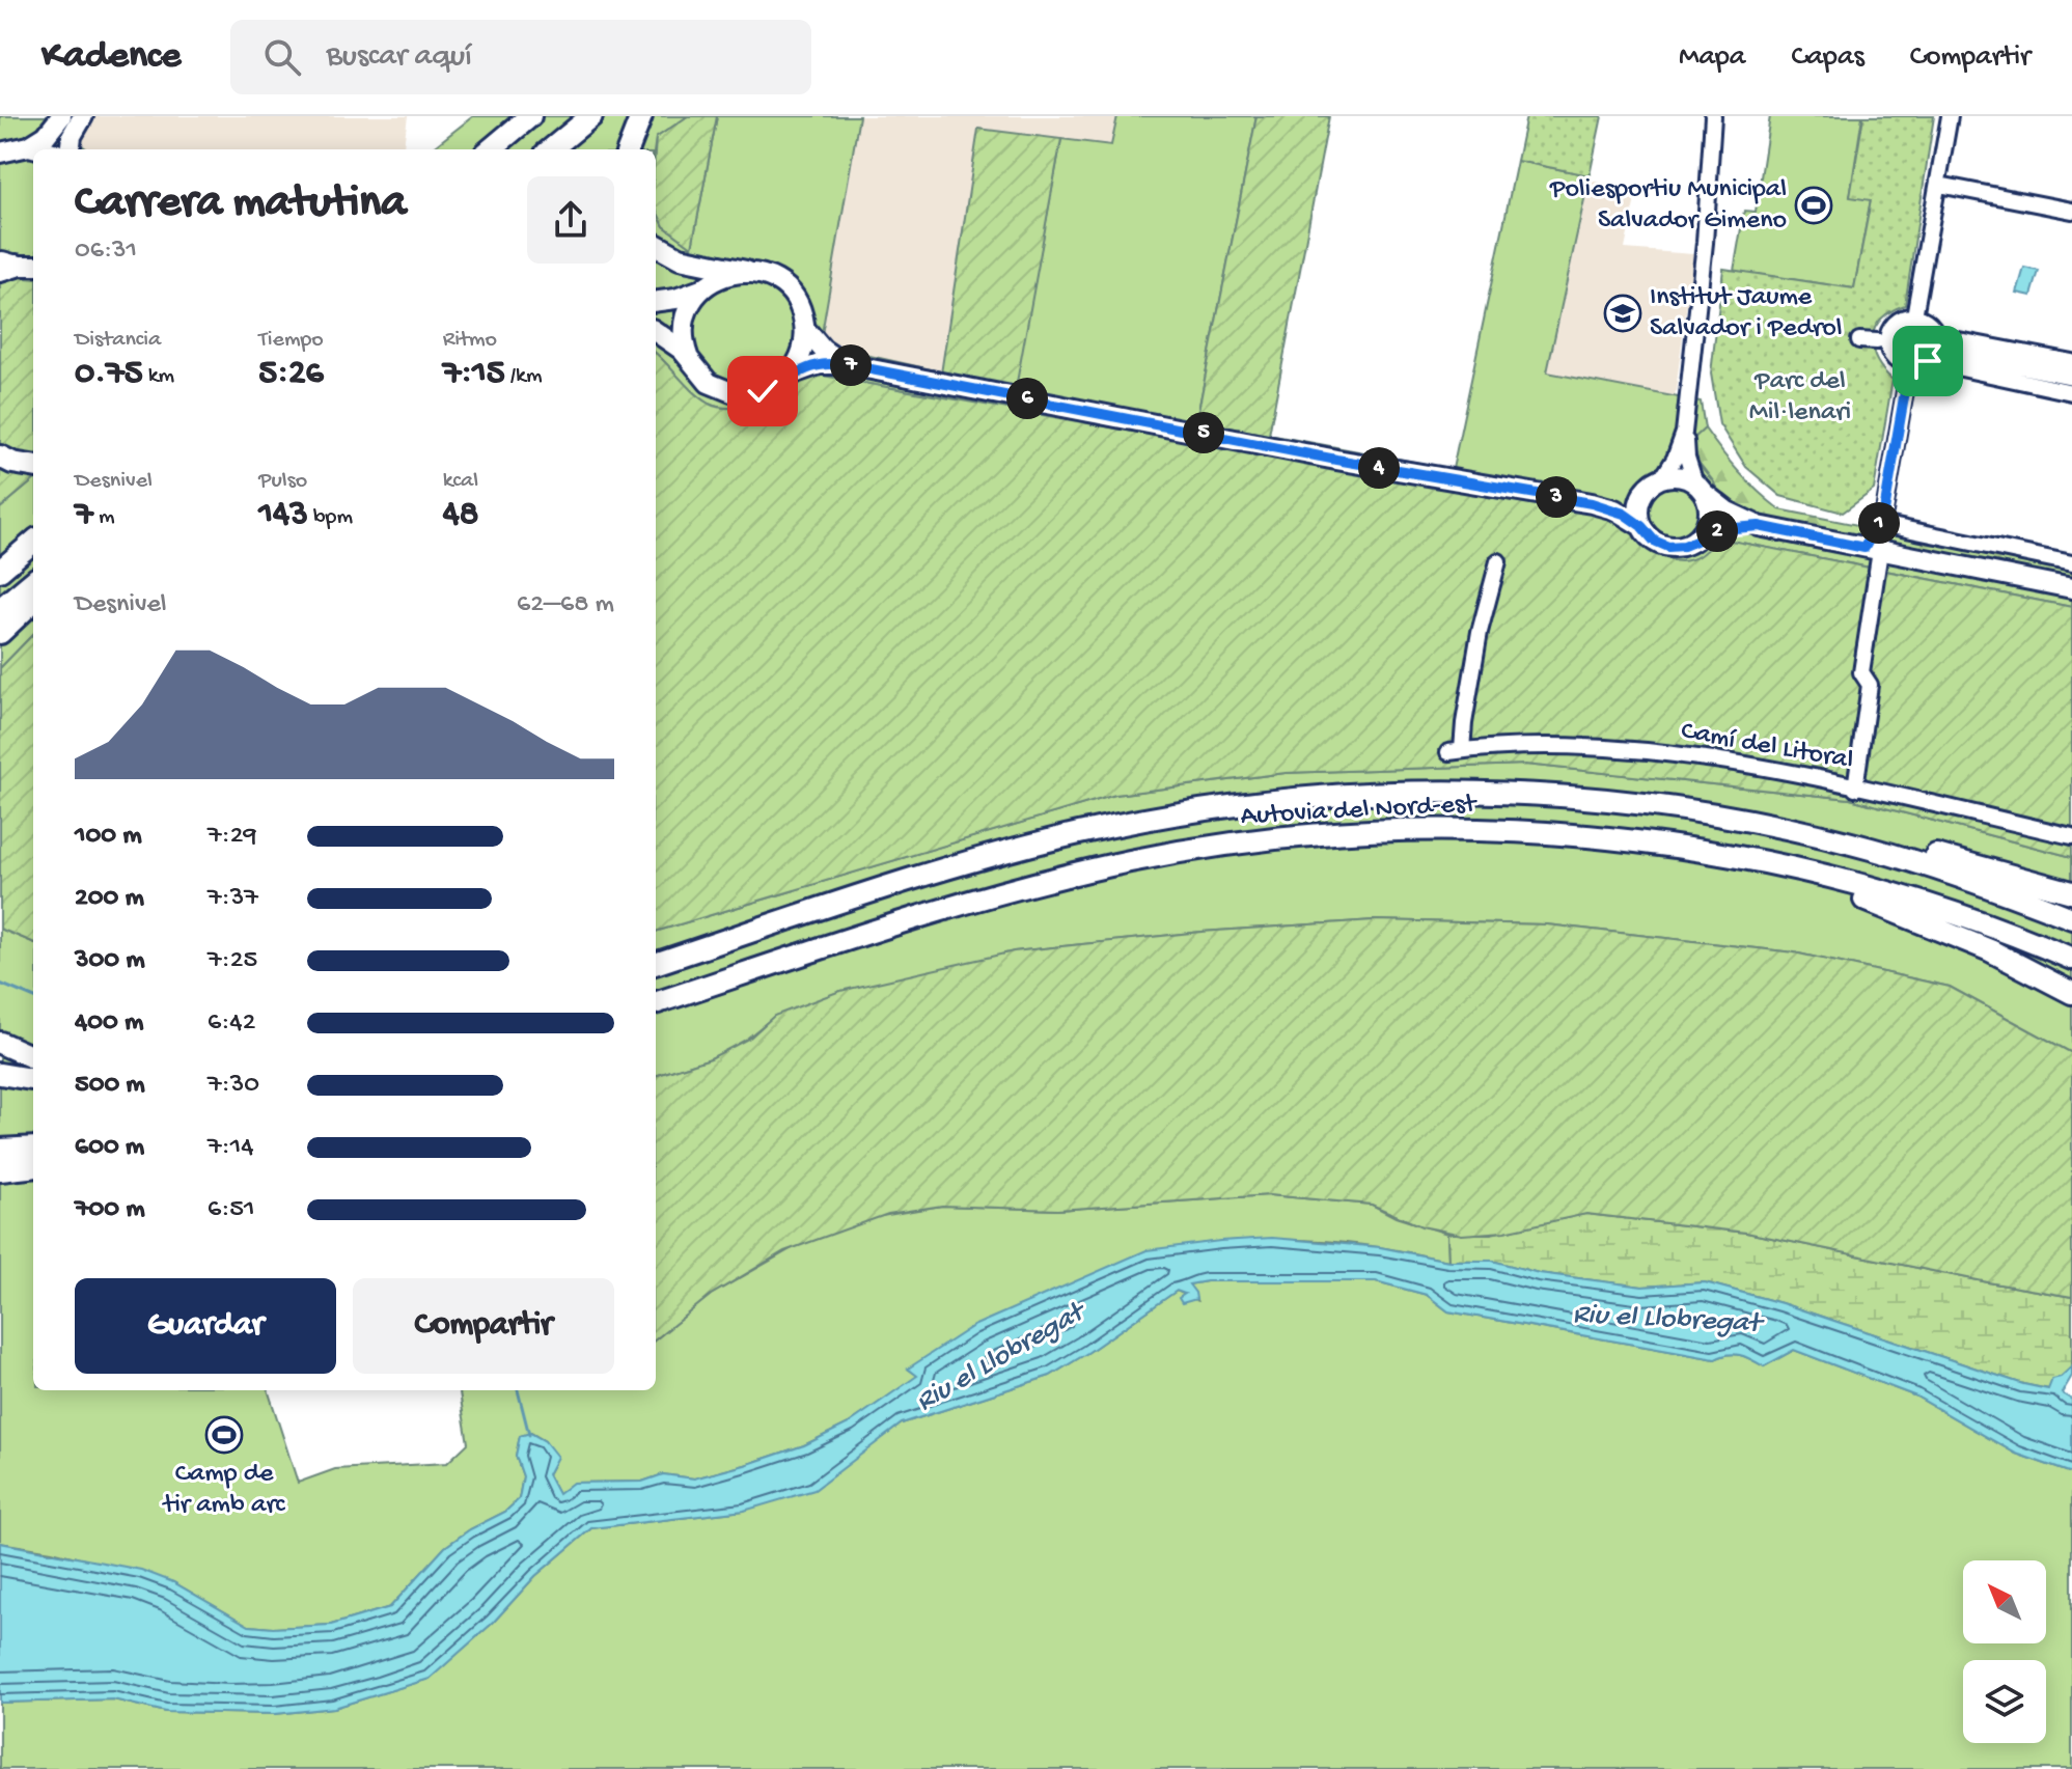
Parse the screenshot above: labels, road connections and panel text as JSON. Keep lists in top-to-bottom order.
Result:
{
  "streets": {
    "highway": ["Autovia del Nord-est"],
    "street": ["Camí del Litoral"]
  },
  "water": ["Riu el Llobregat"],
  "parks": ["Parc del Mil·lenari"],
  "places": {
    "sports": ["Poliesportiu Municipal Salvador Gimeno", "Camp de tir amb arc"],
    "school or university": ["Institut Jaume Salvador i Pedrol"]
  },
  "north": "top left",
  "page": {
    "header": "Kadence",
    "search": "Buscar aquí",
    "nav": ["Mapa", "Capas", "Compartir"],
    "heading": ["Carrera matutina", "06:31"],
    "stats": [
      ["Distancia", "0.75 km"],
      ["Tiempo", "5:26"],
      ["Ritmo", "7:15 /km"],
      ["Desnivel", "7 m"],
      ["Pulso", "143 bpm"],
      ["kcal", "48"]
    ],
    "pins": [
      "7",
      "6",
      "5",
      "4",
      "3",
      "1",
      "2"
    ],
    "chart": ["Desnivel", "62–68 m"],
    "list": [
      {
        "name": "100 m",
        "note": "7:29"
      },
      {
        "name": "200 m",
        "note": "7:37"
      },
      {
        "name": "300 m",
        "note": "7:25"
      },
      {
        "name": "400 m",
        "note": "6:42"
      },
      {
        "name": "500 m",
        "note": "7:30"
      },
      {
        "name": "600 m",
        "note": "7:14"
      },
      {
        "name": "700 m",
        "note": "6:51"
      }
    ],
    "buttons": ["Guardar", "Compartir"]
  }
}
